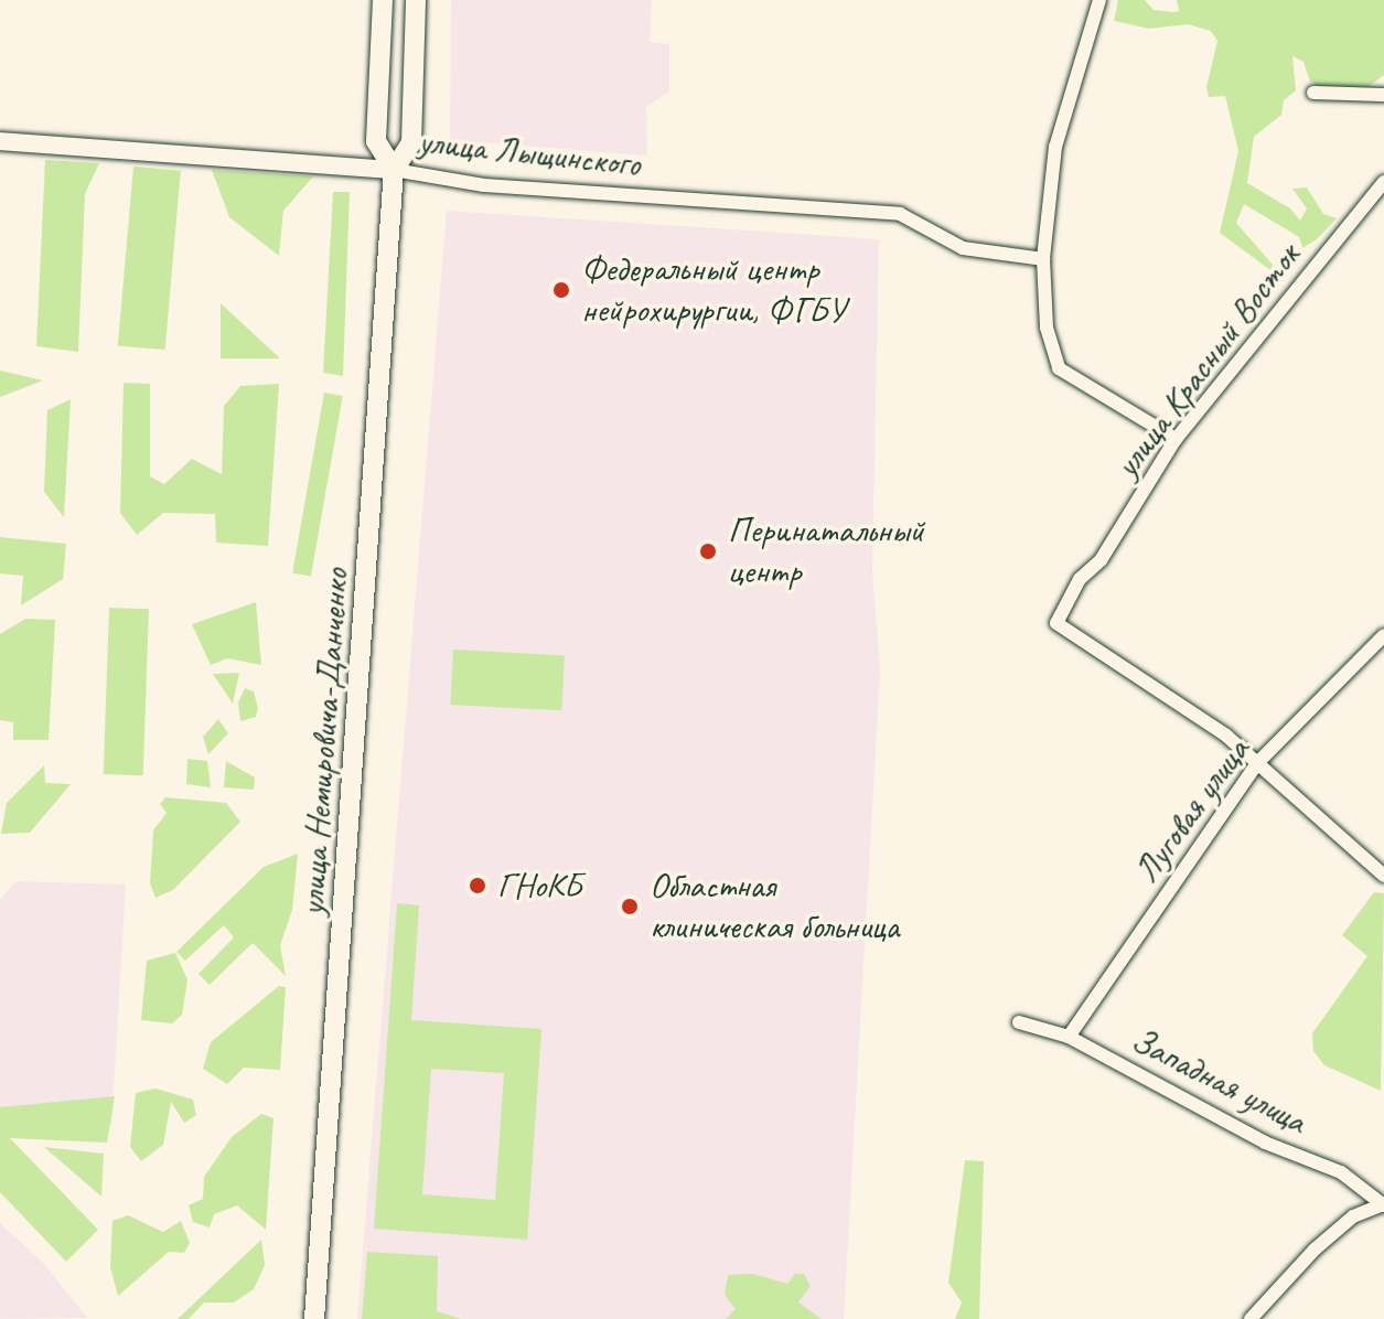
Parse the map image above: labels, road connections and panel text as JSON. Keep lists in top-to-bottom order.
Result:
{
  "streets": {
    "main road": ["улица Немировича-Данченко"],
    "street": [
      "улица Лыщинского",
      "улица Красный Восток",
      "Луговая улица",
      "Западная улица"
    ]
  },
  "crossings": [
    ["улица Лыщинского", "улица Немировича-Данченко"],
    ["улица Красный Восток", "Луговая улица"],
    ["Луговая улица", "Западная улица"]
  ],
  "places": [
    "Федеральный центр нейрохирургии, ФГБУ",
    "Перинатальный центр",
    "ГНоКБ",
    "Областная клиническая больница"
  ]
}
